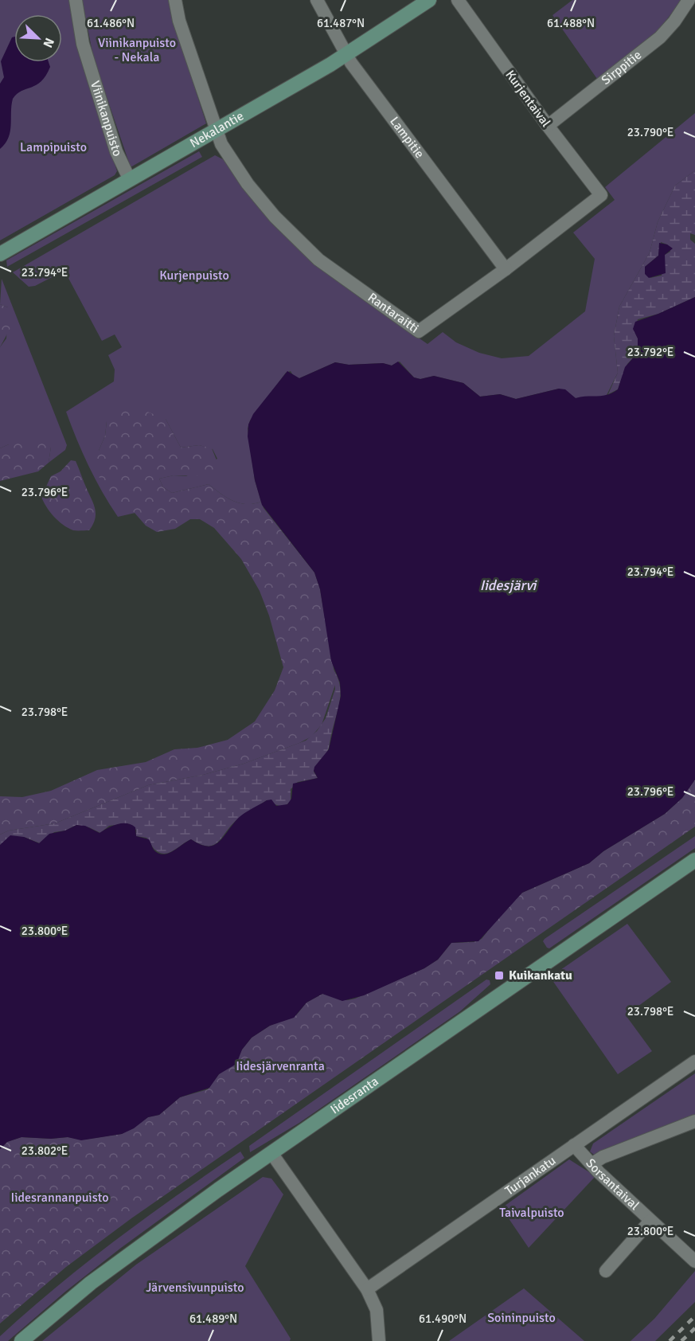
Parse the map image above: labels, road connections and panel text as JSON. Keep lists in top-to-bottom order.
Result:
{
  "streets": {
    "main road": ["Nekalantie", "Iidesranta"],
    "street": [
      "Sirppitie",
      "Kurjentaival",
      "Viinikanpuisto",
      "Lampitie",
      "Rantaraitti",
      "Turjankatu",
      "Sorsantaival"
    ]
  },
  "crossings": [
    ["Sirppitie", "Kurjentaival"],
    ["Kurjentaival", "Rantaraitti"],
    ["Viinikanpuisto", "Nekalantie"],
    ["Nekalantie", "Lampitie"],
    ["Nekalantie", "Rantaraitti"],
    ["Lampitie", "Rantaraitti"],
    ["Turjankatu", "Sorsantaival"]
  ],
  "water": ["Iidesjärvi"],
  "parks": [
    "Viinikanpuisto - Nekala",
    "Lampipuisto",
    "Kurjenpuisto",
    "Iidesjärvenranta",
    "Iidesrannanpuisto",
    "Taivalpuisto",
    "Järvensivunpuisto",
    "Soininpuisto"
  ],
  "places": {
    "transit": ["Kuikankatu"]
  },
  "north": "bottom right",
  "coordinates": [
    "61.486°N",
    "61.487°N",
    "61.488°N",
    "23.790°E",
    "23.794°E",
    "23.792°E",
    "23.796°E",
    "23.798°E",
    "23.800°E",
    "23.802°E",
    "61.489°N",
    "61.490°N"
  ]
}
